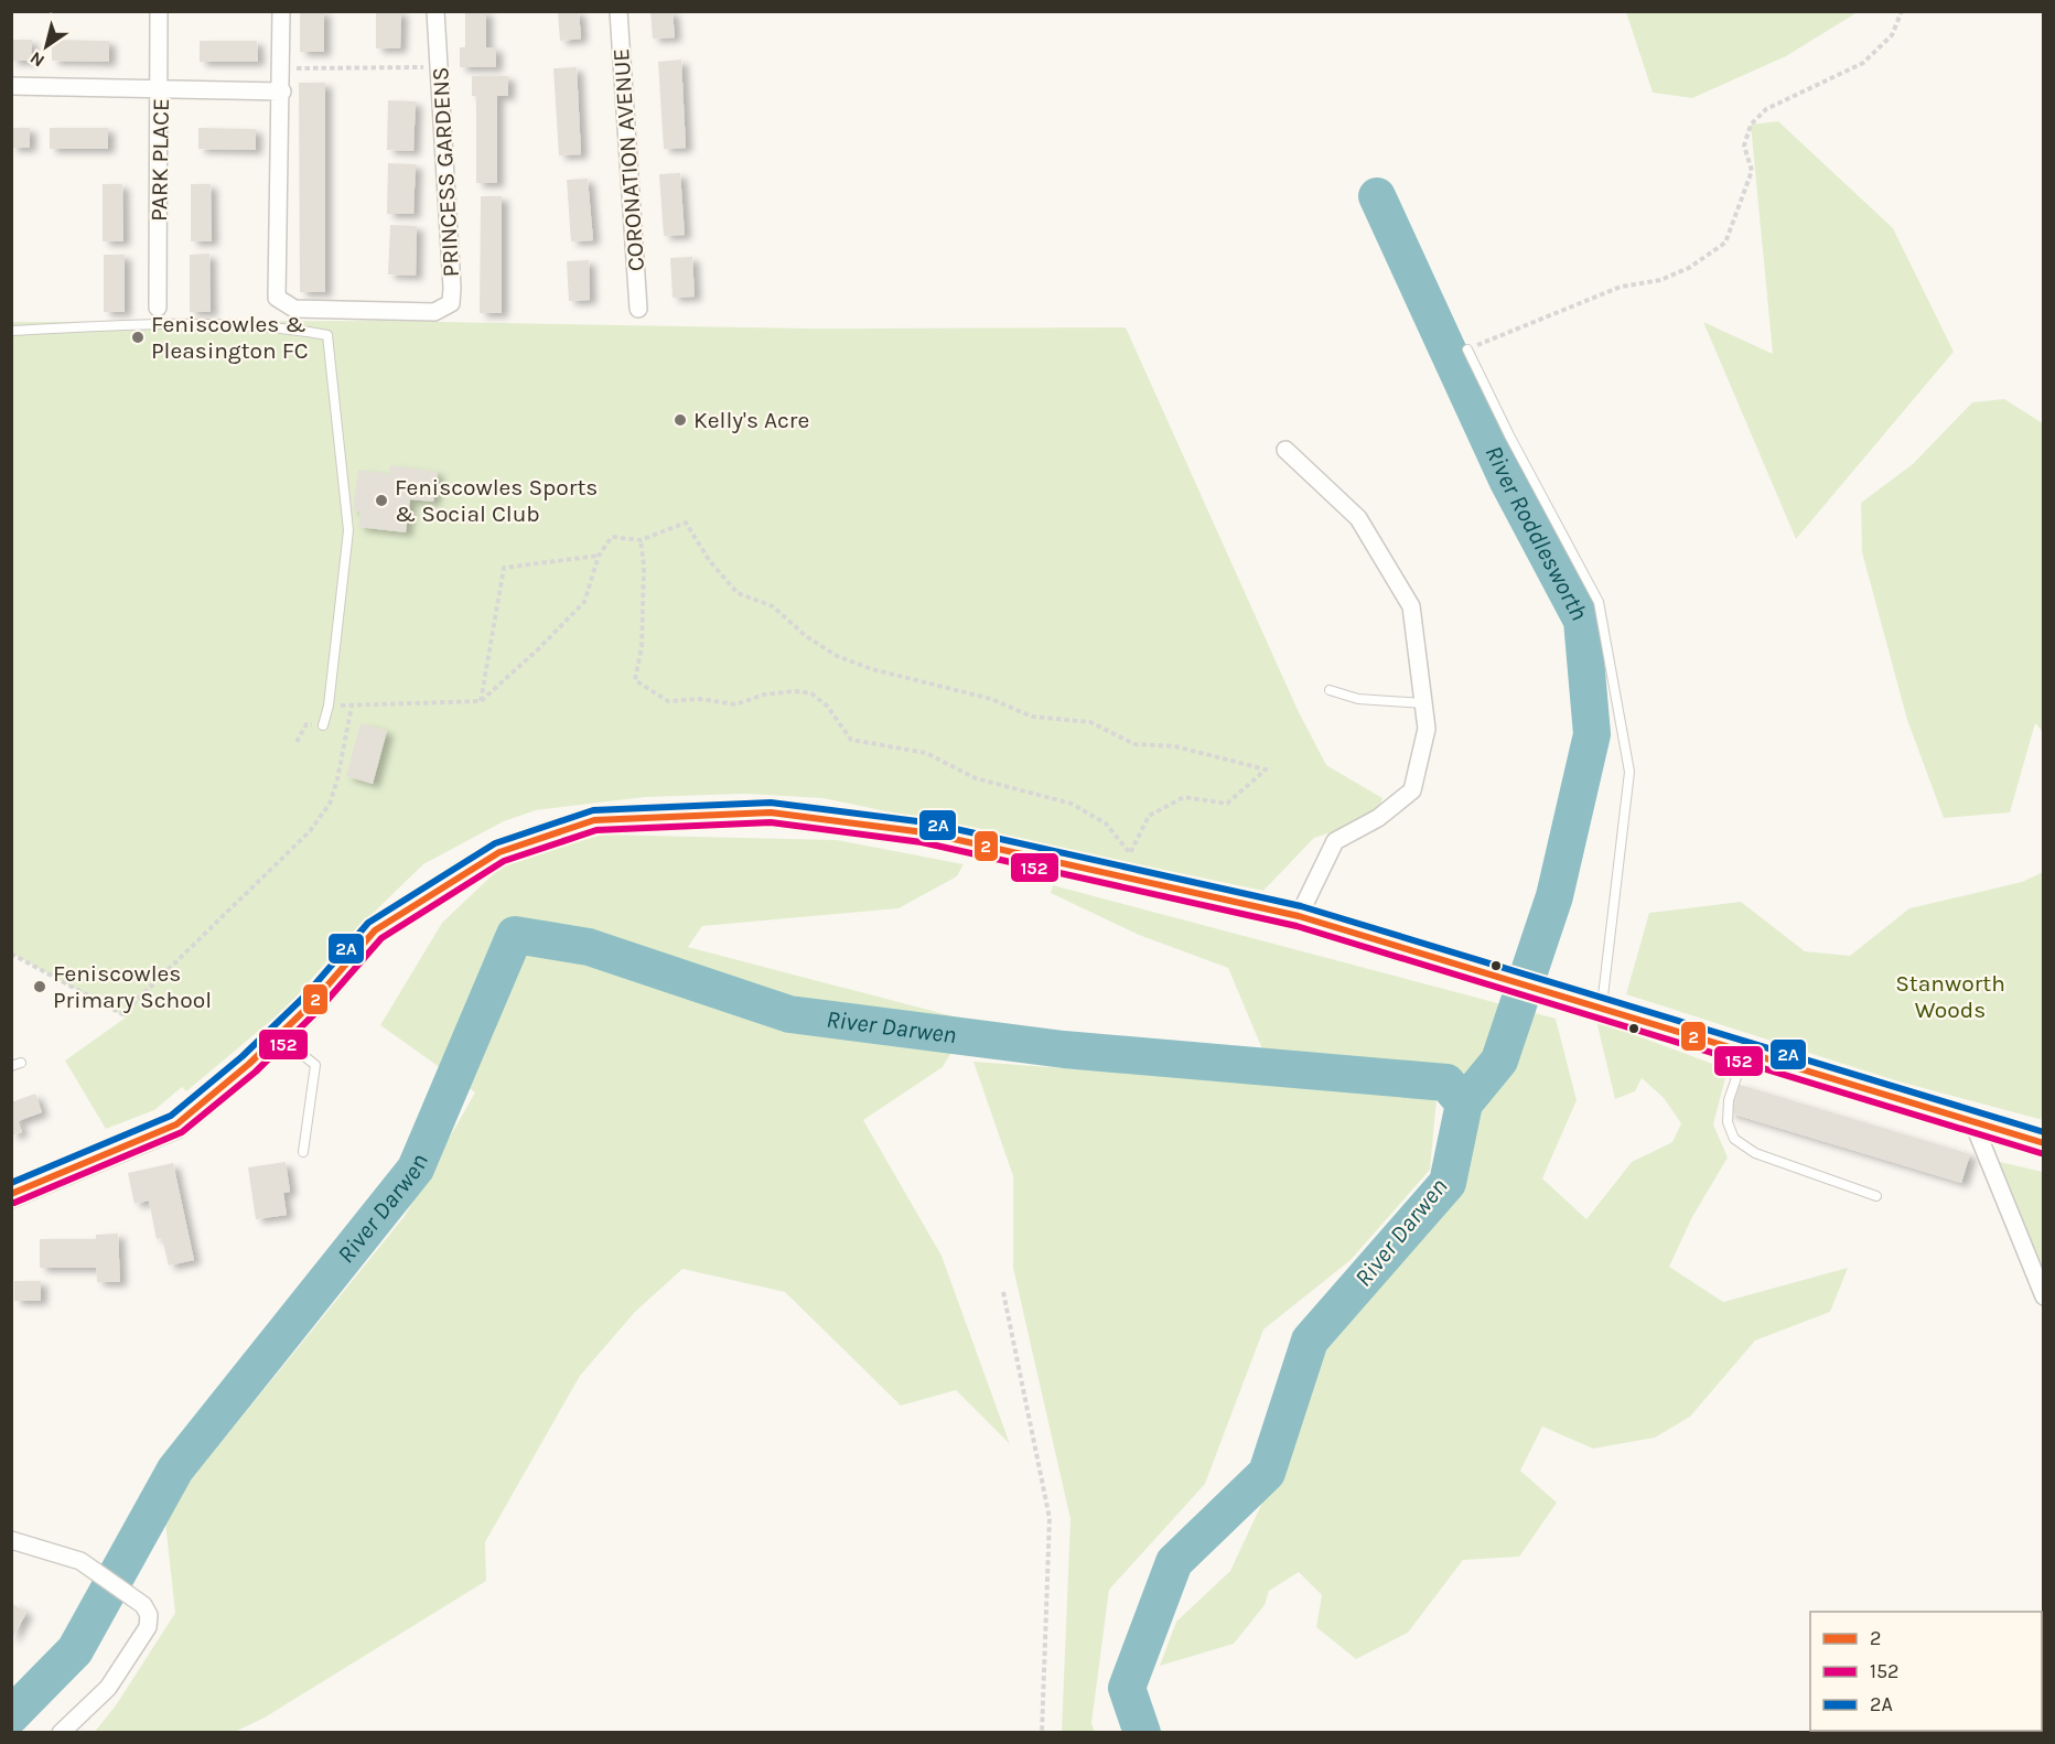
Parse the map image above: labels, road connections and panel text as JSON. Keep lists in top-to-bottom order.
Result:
{
  "streets": {
    "street": ["PARK PLACE", "CORONATION AVENUE", "PRINCESS GARDENS"]
  },
  "water": ["River Roddlesworth", "River Darwen"],
  "parks": ["Stanworth Woods"],
  "places": [
    "Feniscowles & Pleasington FC",
    "Kelly's Acre",
    "Feniscowles Sports & Social Club",
    "Feniscowles Primary School"
  ],
  "lines": ["transit line 2A", "transit line 2", "transit line 152"],
  "legend": ["2", "152", "2A"],
  "north": "bottom left"
}
